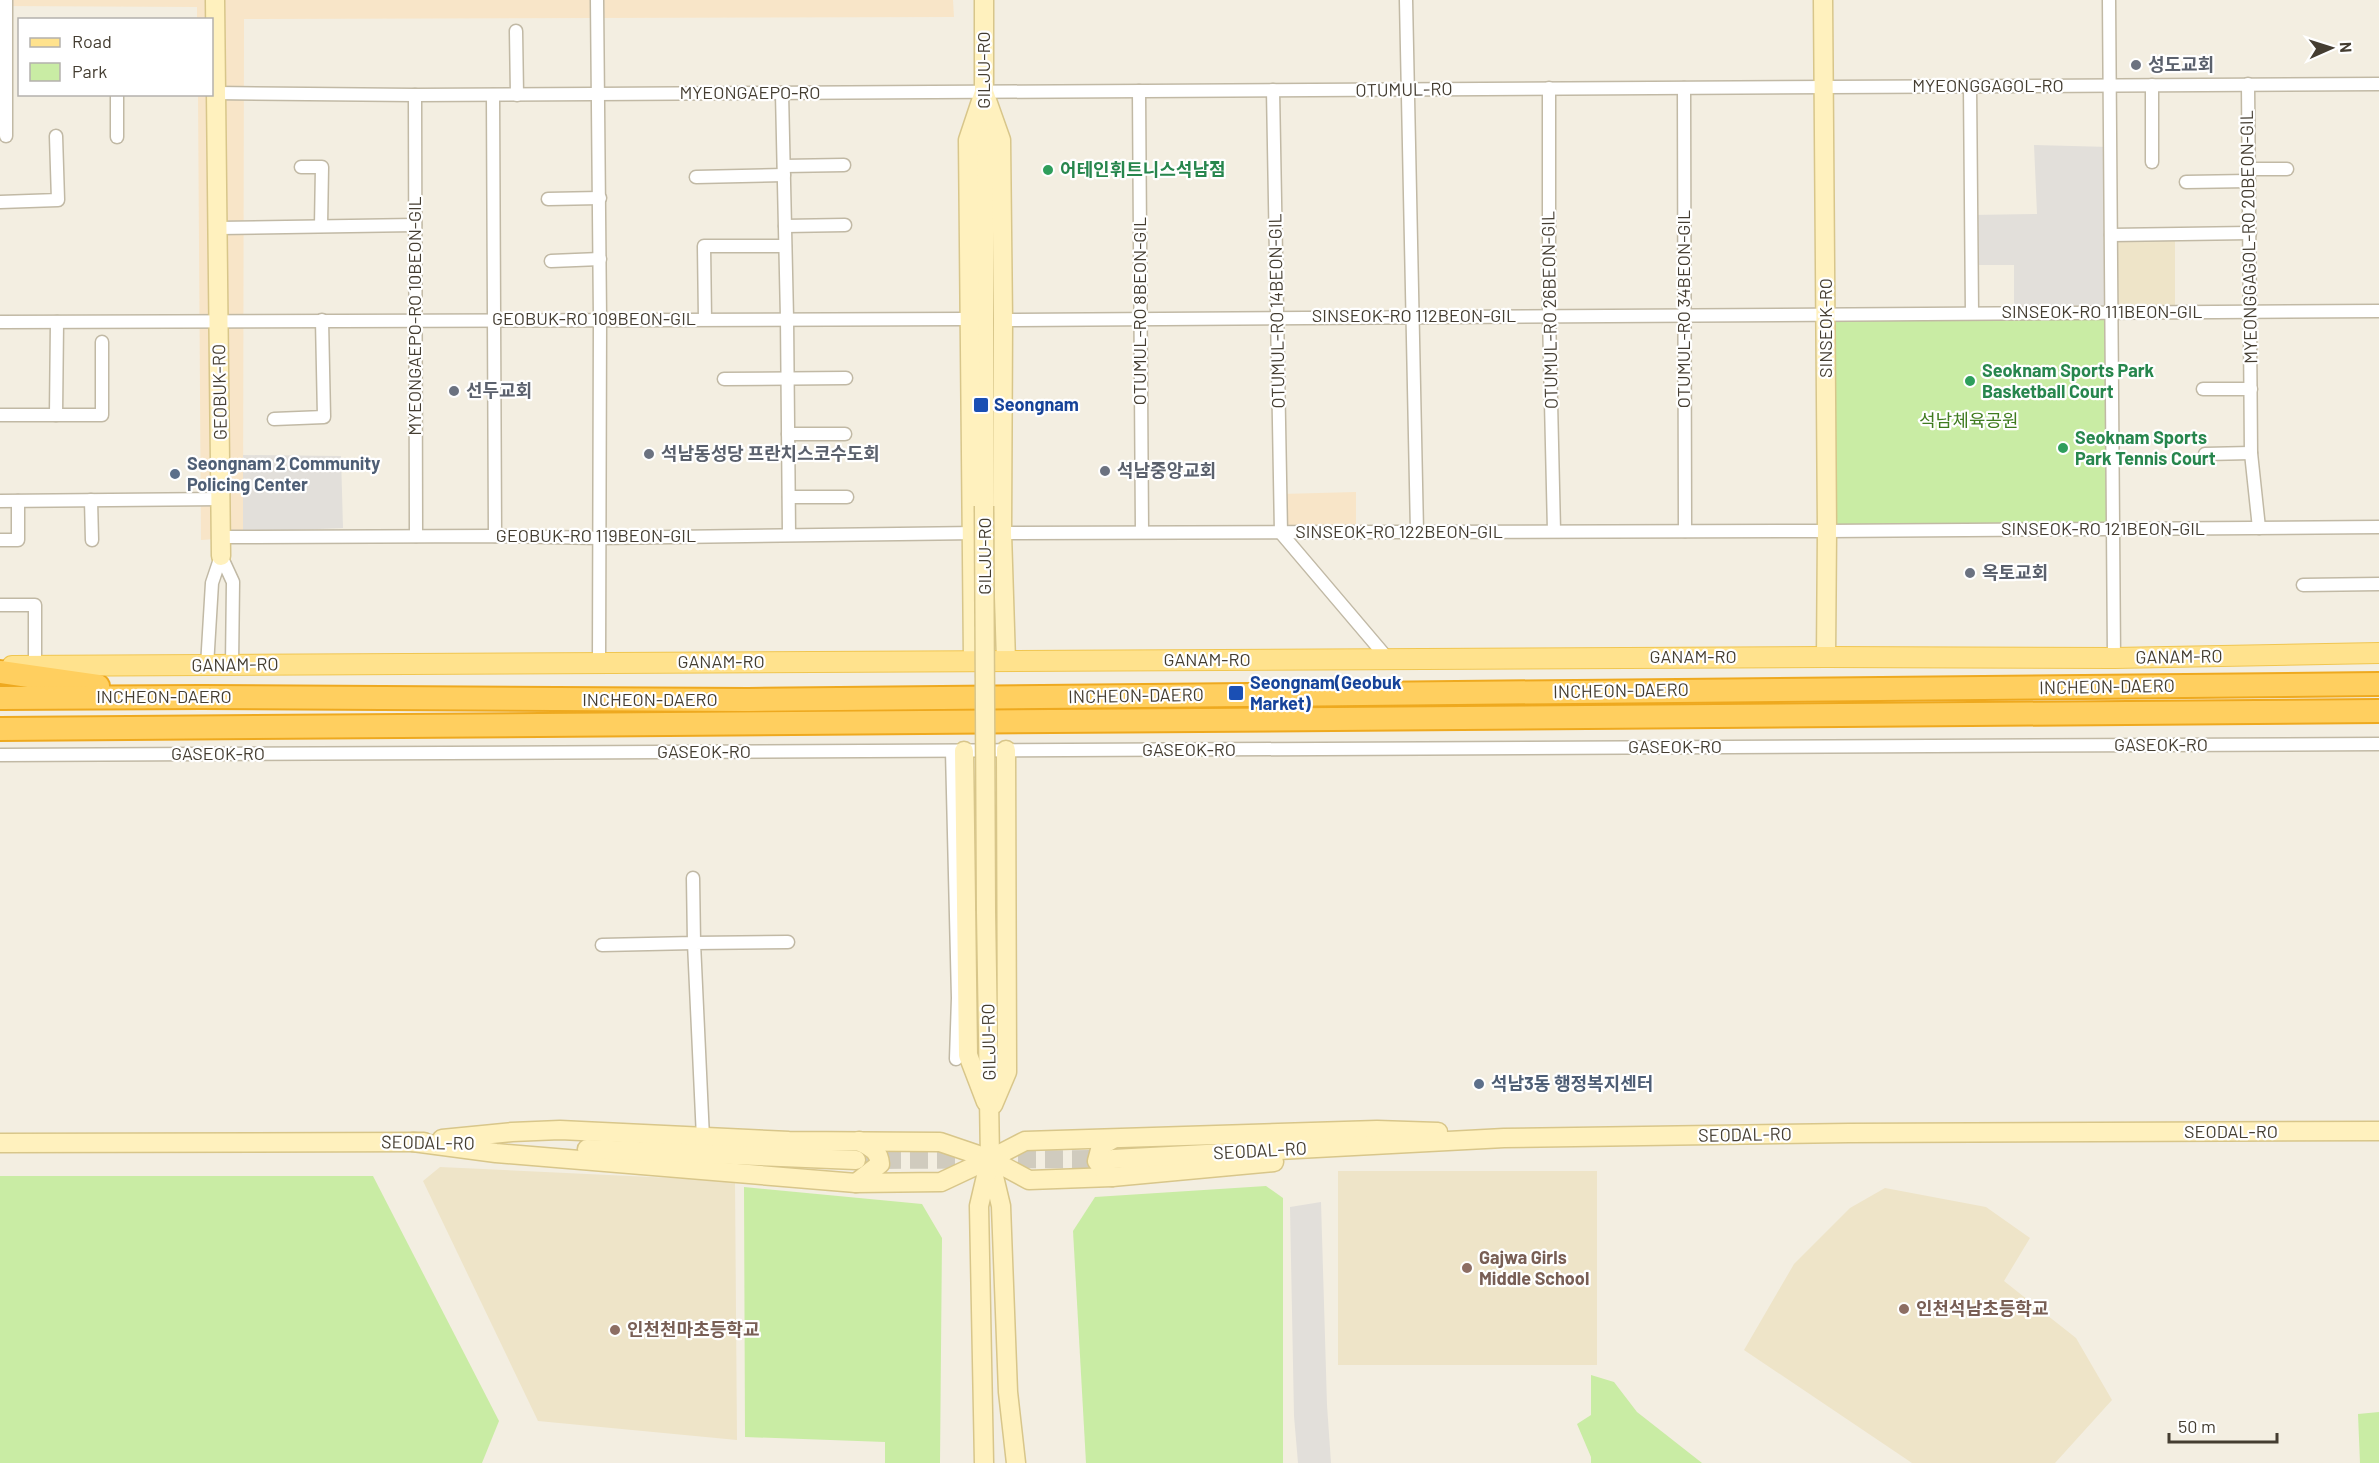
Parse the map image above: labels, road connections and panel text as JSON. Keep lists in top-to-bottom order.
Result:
{
  "streets": {
    "highway": ["INCHEON-DAERO"],
    "main road": ["GANAM-RO"],
    "street": [
      "GILJU-RO",
      "MYEONGGAGOL-RO",
      "OTUMUL-RO",
      "MYEONGAEPO-RO",
      "MYEONGGAGOL-RO 20BEON-GIL",
      "OTUMUL-RO 34BEON-GIL",
      "OTUMUL-RO 26BEON-GIL",
      "OTUMUL-RO 8BEON-GIL",
      "OTUMUL-RO 14BEON-GIL",
      "SINSEOK-RO 111BEON-GIL",
      "MYEONGAEPO-RO 10BEON-GIL",
      "SINSEOK-RO 112BEON-GIL",
      "GEOBUK-RO 109BEON-GIL",
      "SINSEOK-RO",
      "GEOBUK-RO",
      "SINSEOK-RO 121BEON-GIL",
      "SINSEOK-RO 122BEON-GIL",
      "GEOBUK-RO 119BEON-GIL",
      "GASEOK-RO",
      "SEODAL-RO"
    ]
  },
  "crossings": [
    ["GILJU-RO", "OTUMUL-RO"],
    ["GILJU-RO", "MYEONGAEPO-RO"],
    ["GILJU-RO", "GASEOK-RO"],
    ["GILJU-RO", "SEODAL-RO"],
    ["MYEONGGAGOL-RO", "OTUMUL-RO"],
    ["MYEONGGAGOL-RO", "MYEONGGAGOL-RO 20BEON-GIL"],
    ["MYEONGGAGOL-RO", "SINSEOK-RO"],
    ["OTUMUL-RO", "MYEONGAEPO-RO"],
    ["OTUMUL-RO", "OTUMUL-RO 34BEON-GIL"],
    ["OTUMUL-RO", "OTUMUL-RO 26BEON-GIL"],
    ["OTUMUL-RO", "OTUMUL-RO 8BEON-GIL"],
    ["OTUMUL-RO", "OTUMUL-RO 14BEON-GIL"],
    ["OTUMUL-RO", "SINSEOK-RO"],
    ["MYEONGAEPO-RO", "MYEONGAEPO-RO 10BEON-GIL"],
    ["MYEONGAEPO-RO", "GEOBUK-RO"],
    ["MYEONGGAGOL-RO 20BEON-GIL", "SINSEOK-RO 111BEON-GIL"],
    ["MYEONGGAGOL-RO 20BEON-GIL", "SINSEOK-RO 121BEON-GIL"],
    ["OTUMUL-RO 34BEON-GIL", "SINSEOK-RO 112BEON-GIL"],
    ["OTUMUL-RO 34BEON-GIL", "SINSEOK-RO 122BEON-GIL"],
    ["OTUMUL-RO 26BEON-GIL", "SINSEOK-RO 112BEON-GIL"],
    ["OTUMUL-RO 26BEON-GIL", "SINSEOK-RO 122BEON-GIL"],
    ["OTUMUL-RO 8BEON-GIL", "SINSEOK-RO 112BEON-GIL"],
    ["OTUMUL-RO 8BEON-GIL", "SINSEOK-RO 122BEON-GIL"],
    ["OTUMUL-RO 14BEON-GIL", "SINSEOK-RO 112BEON-GIL"],
    ["OTUMUL-RO 14BEON-GIL", "SINSEOK-RO 122BEON-GIL"],
    ["SINSEOK-RO 111BEON-GIL", "SINSEOK-RO 112BEON-GIL"],
    ["SINSEOK-RO 111BEON-GIL", "SINSEOK-RO"],
    ["MYEONGAEPO-RO 10BEON-GIL", "GEOBUK-RO 109BEON-GIL"],
    ["MYEONGAEPO-RO 10BEON-GIL", "GEOBUK-RO 119BEON-GIL"],
    ["SINSEOK-RO 112BEON-GIL", "SINSEOK-RO"],
    ["GEOBUK-RO 109BEON-GIL", "GEOBUK-RO"],
    ["SINSEOK-RO", "SINSEOK-RO 121BEON-GIL"],
    ["SINSEOK-RO", "SINSEOK-RO 122BEON-GIL"],
    ["SINSEOK-RO", "GANAM-RO"],
    ["GEOBUK-RO", "GEOBUK-RO 119BEON-GIL"],
    ["SINSEOK-RO 121BEON-GIL", "SINSEOK-RO 122BEON-GIL"],
    ["SINSEOK-RO 122BEON-GIL", "GEOBUK-RO 119BEON-GIL"]
  ],
  "parks": ["석남체육공원"],
  "places": {
    "other": [
      "성도교회",
      "어테인휘트니스석남점",
      "Seoknam Sports Park Basketball Court",
      "선두교회",
      "Seoknam Sports Park Tennis Court",
      "석남동성당 프란치스코수도회",
      "석남중앙교회",
      "Seongnam 2 Community Policing Center",
      "옥토교회",
      "석남3동 행정복지센터",
      "Gajwa Girls Middle School",
      "인천석남초등학교",
      "인천천마초등학교"
    ],
    "transit": ["Seongnam", "Seongnam(Geobuk Market)"]
  },
  "legend": ["Road", "Park"],
  "scale_bar": "50 m",
  "north": "right"
}
